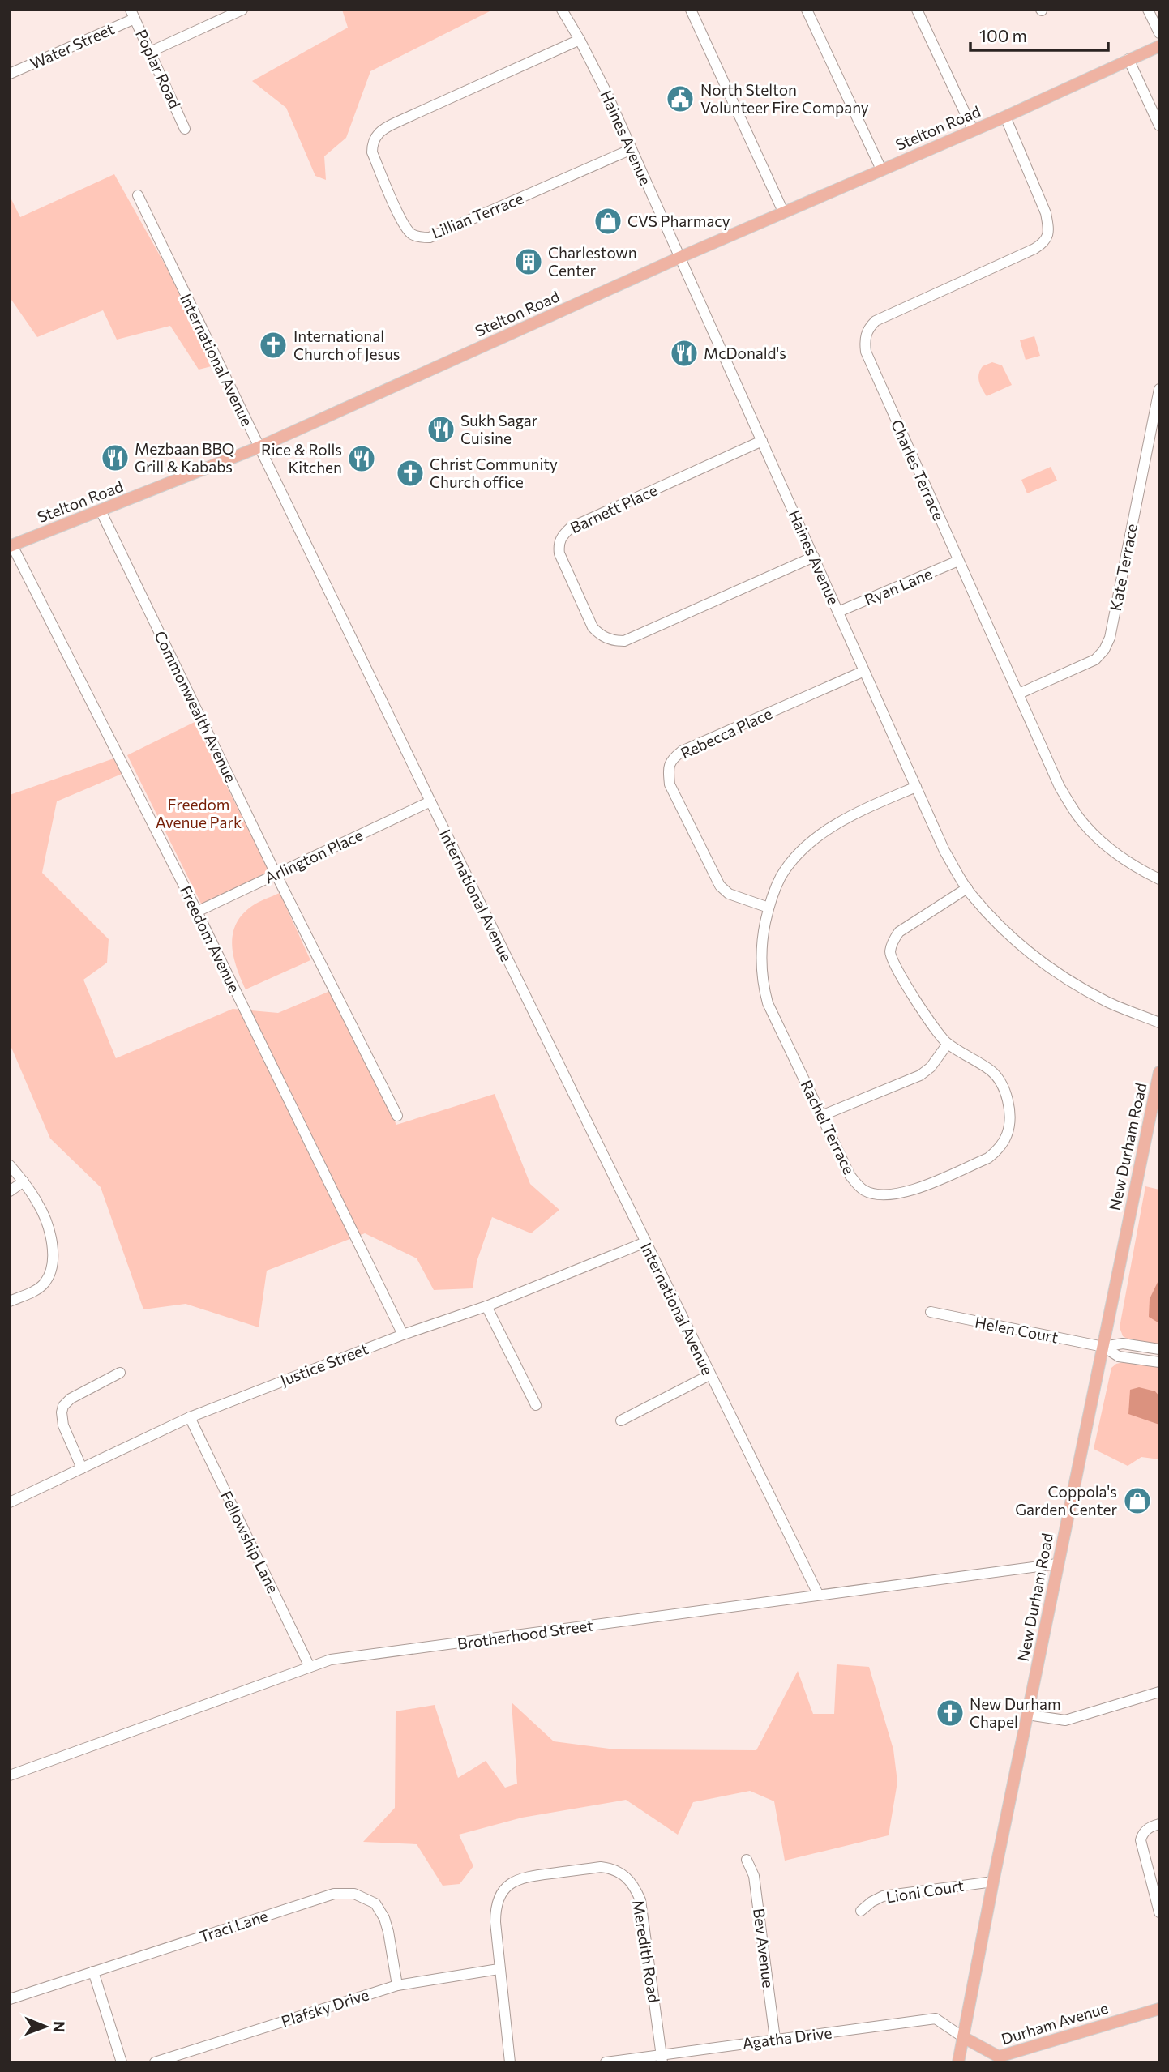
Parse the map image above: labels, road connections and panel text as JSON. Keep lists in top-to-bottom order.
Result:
{
  "streets": {
    "main road": ["Stelton Road", "New Durham Road", "Durham Avenue"],
    "street": [
      "Water Street",
      "Poplar Road",
      "Haines Avenue",
      "Lillian Terrace",
      "International Avenue",
      "Charles Terrace",
      "Barnett Place",
      "Kate Terrace",
      "Ryan Lane",
      "Commonwealth Avenue",
      "Rebecca Place",
      "Arlington Place",
      "Freedom Avenue",
      "Rachel Terrace",
      "Helen Court",
      "Justice Street",
      "Fellowship Lane",
      "Brotherhood Street",
      "Lioni Court",
      "Traci Lane",
      "Bev Avenue",
      "Meredith Road",
      "Plafsky Drive",
      "Agatha Drive"
    ]
  },
  "crossings": [
    ["Water Street", "Poplar Road"],
    ["Stelton Road", "Haines Avenue"],
    ["Stelton Road", "International Avenue"],
    ["Stelton Road", "Charles Terrace"],
    ["Stelton Road", "Commonwealth Avenue"],
    ["Stelton Road", "Freedom Avenue"],
    ["Haines Avenue", "Lillian Terrace"],
    ["Haines Avenue", "Barnett Place"],
    ["Haines Avenue", "Ryan Lane"],
    ["Haines Avenue", "Rebecca Place"],
    ["Haines Avenue", "Rachel Terrace"],
    ["International Avenue", "Arlington Place"],
    ["International Avenue", "Justice Street"],
    ["International Avenue", "Brotherhood Street"],
    ["Charles Terrace", "Kate Terrace"],
    ["Charles Terrace", "Ryan Lane"],
    ["Commonwealth Avenue", "Arlington Place"],
    ["Rebecca Place", "Rachel Terrace"],
    ["Arlington Place", "Freedom Avenue"],
    ["Freedom Avenue", "Justice Street"],
    ["New Durham Road", "Helen Court"],
    ["New Durham Road", "Brotherhood Street"],
    ["New Durham Road", "Lioni Court"],
    ["New Durham Road", "Durham Avenue"],
    ["New Durham Road", "Agatha Drive"],
    ["Justice Street", "Fellowship Lane"],
    ["Fellowship Lane", "Brotherhood Street"],
    ["Traci Lane", "Plafsky Drive"],
    ["Bev Avenue", "Agatha Drive"],
    ["Meredith Road", "Plafsky Drive"],
    ["Meredith Road", "Agatha Drive"],
    ["Durham Avenue", "Agatha Drive"]
  ],
  "parks": ["Freedom Avenue Park"],
  "places": {
    "public building": ["North Stelton Volunteer Fire Company"],
    "shop": ["CVS Pharmacy", "Coppola's Garden Center"],
    "building": ["Charlestown Center"],
    "church": ["International Church of Jesus", "Christ Community Church office", "New Durham Chapel"],
    "restaurant": [
      "McDonald's",
      "Sukh Sagar Cuisine",
      "Mezbaan BBQ Grill & Kababs",
      "Rice & Rolls Kitchen"
    ]
  },
  "scale_bar": "100 m",
  "north": "right"
}
